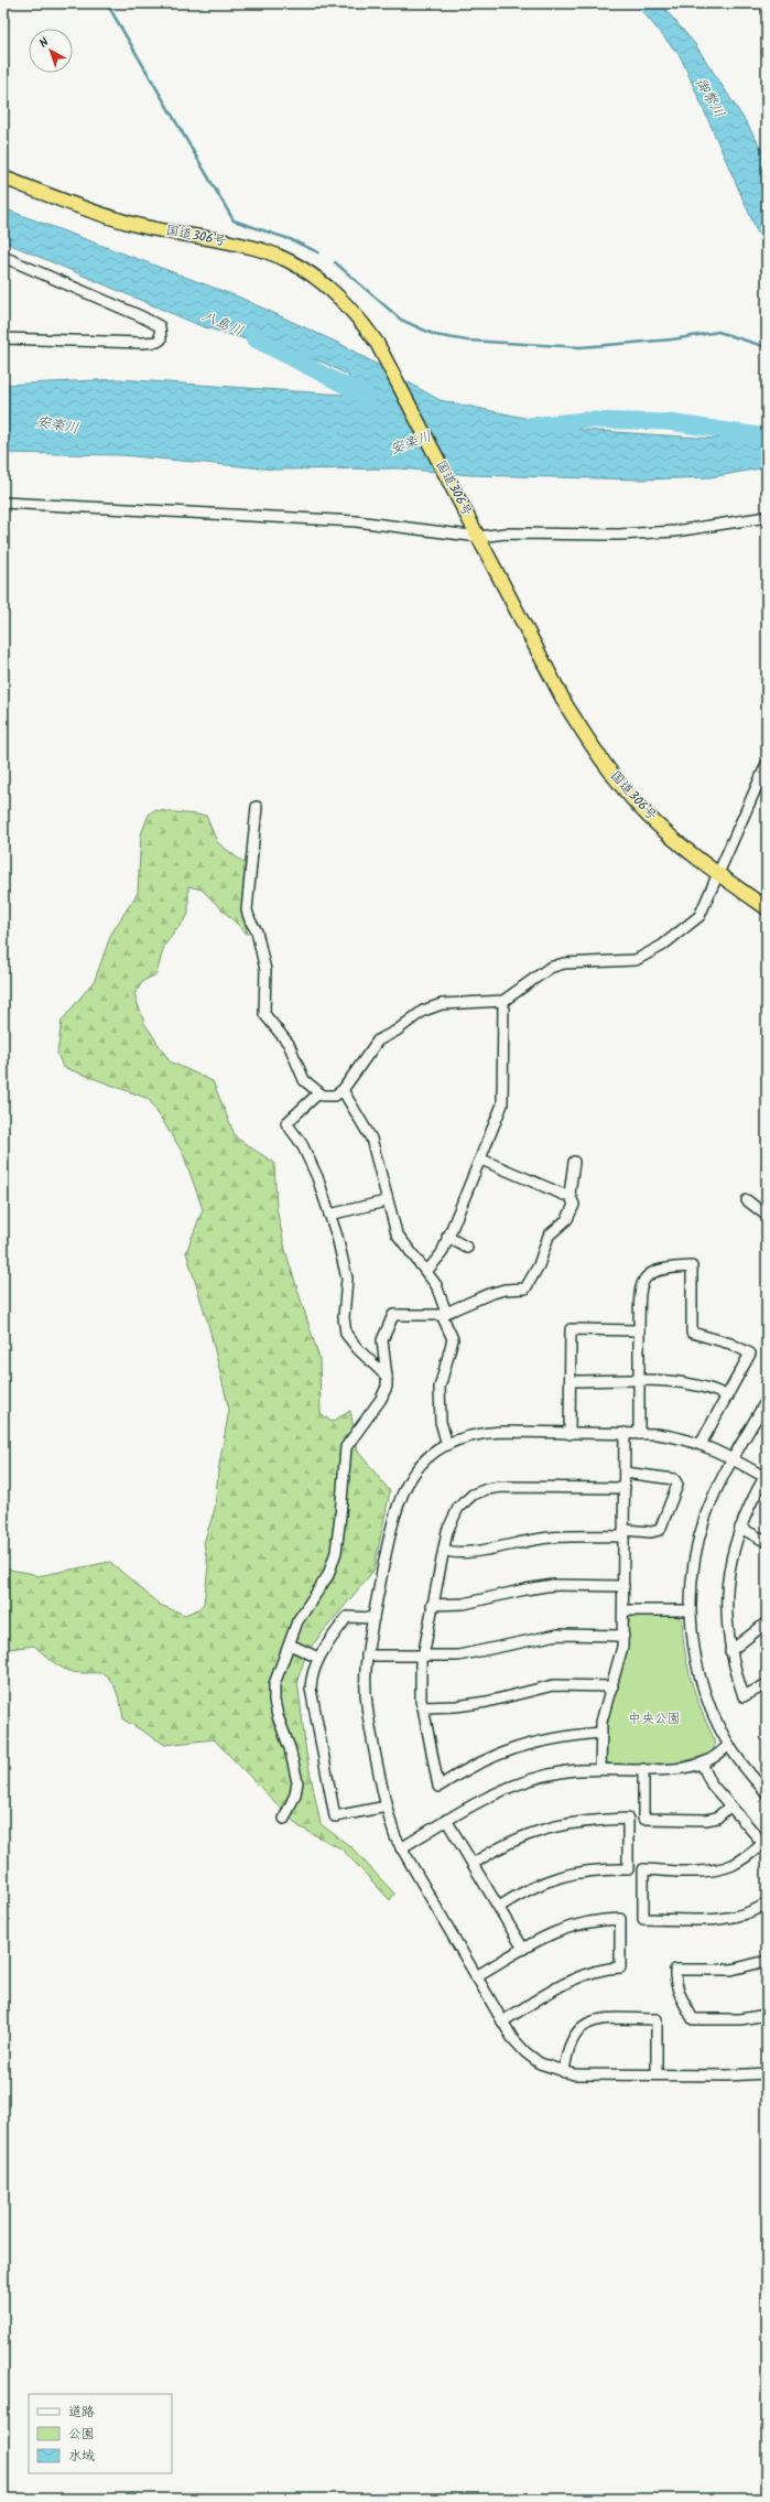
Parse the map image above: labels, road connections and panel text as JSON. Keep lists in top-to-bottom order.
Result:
{
  "streets": {
    "highway": ["国道306号"]
  },
  "water": ["御幣川", "八島川", "安楽川"],
  "parks": ["中央公園"],
  "legend": ["道路", "公園", "水域"],
  "north": "top left"
}
